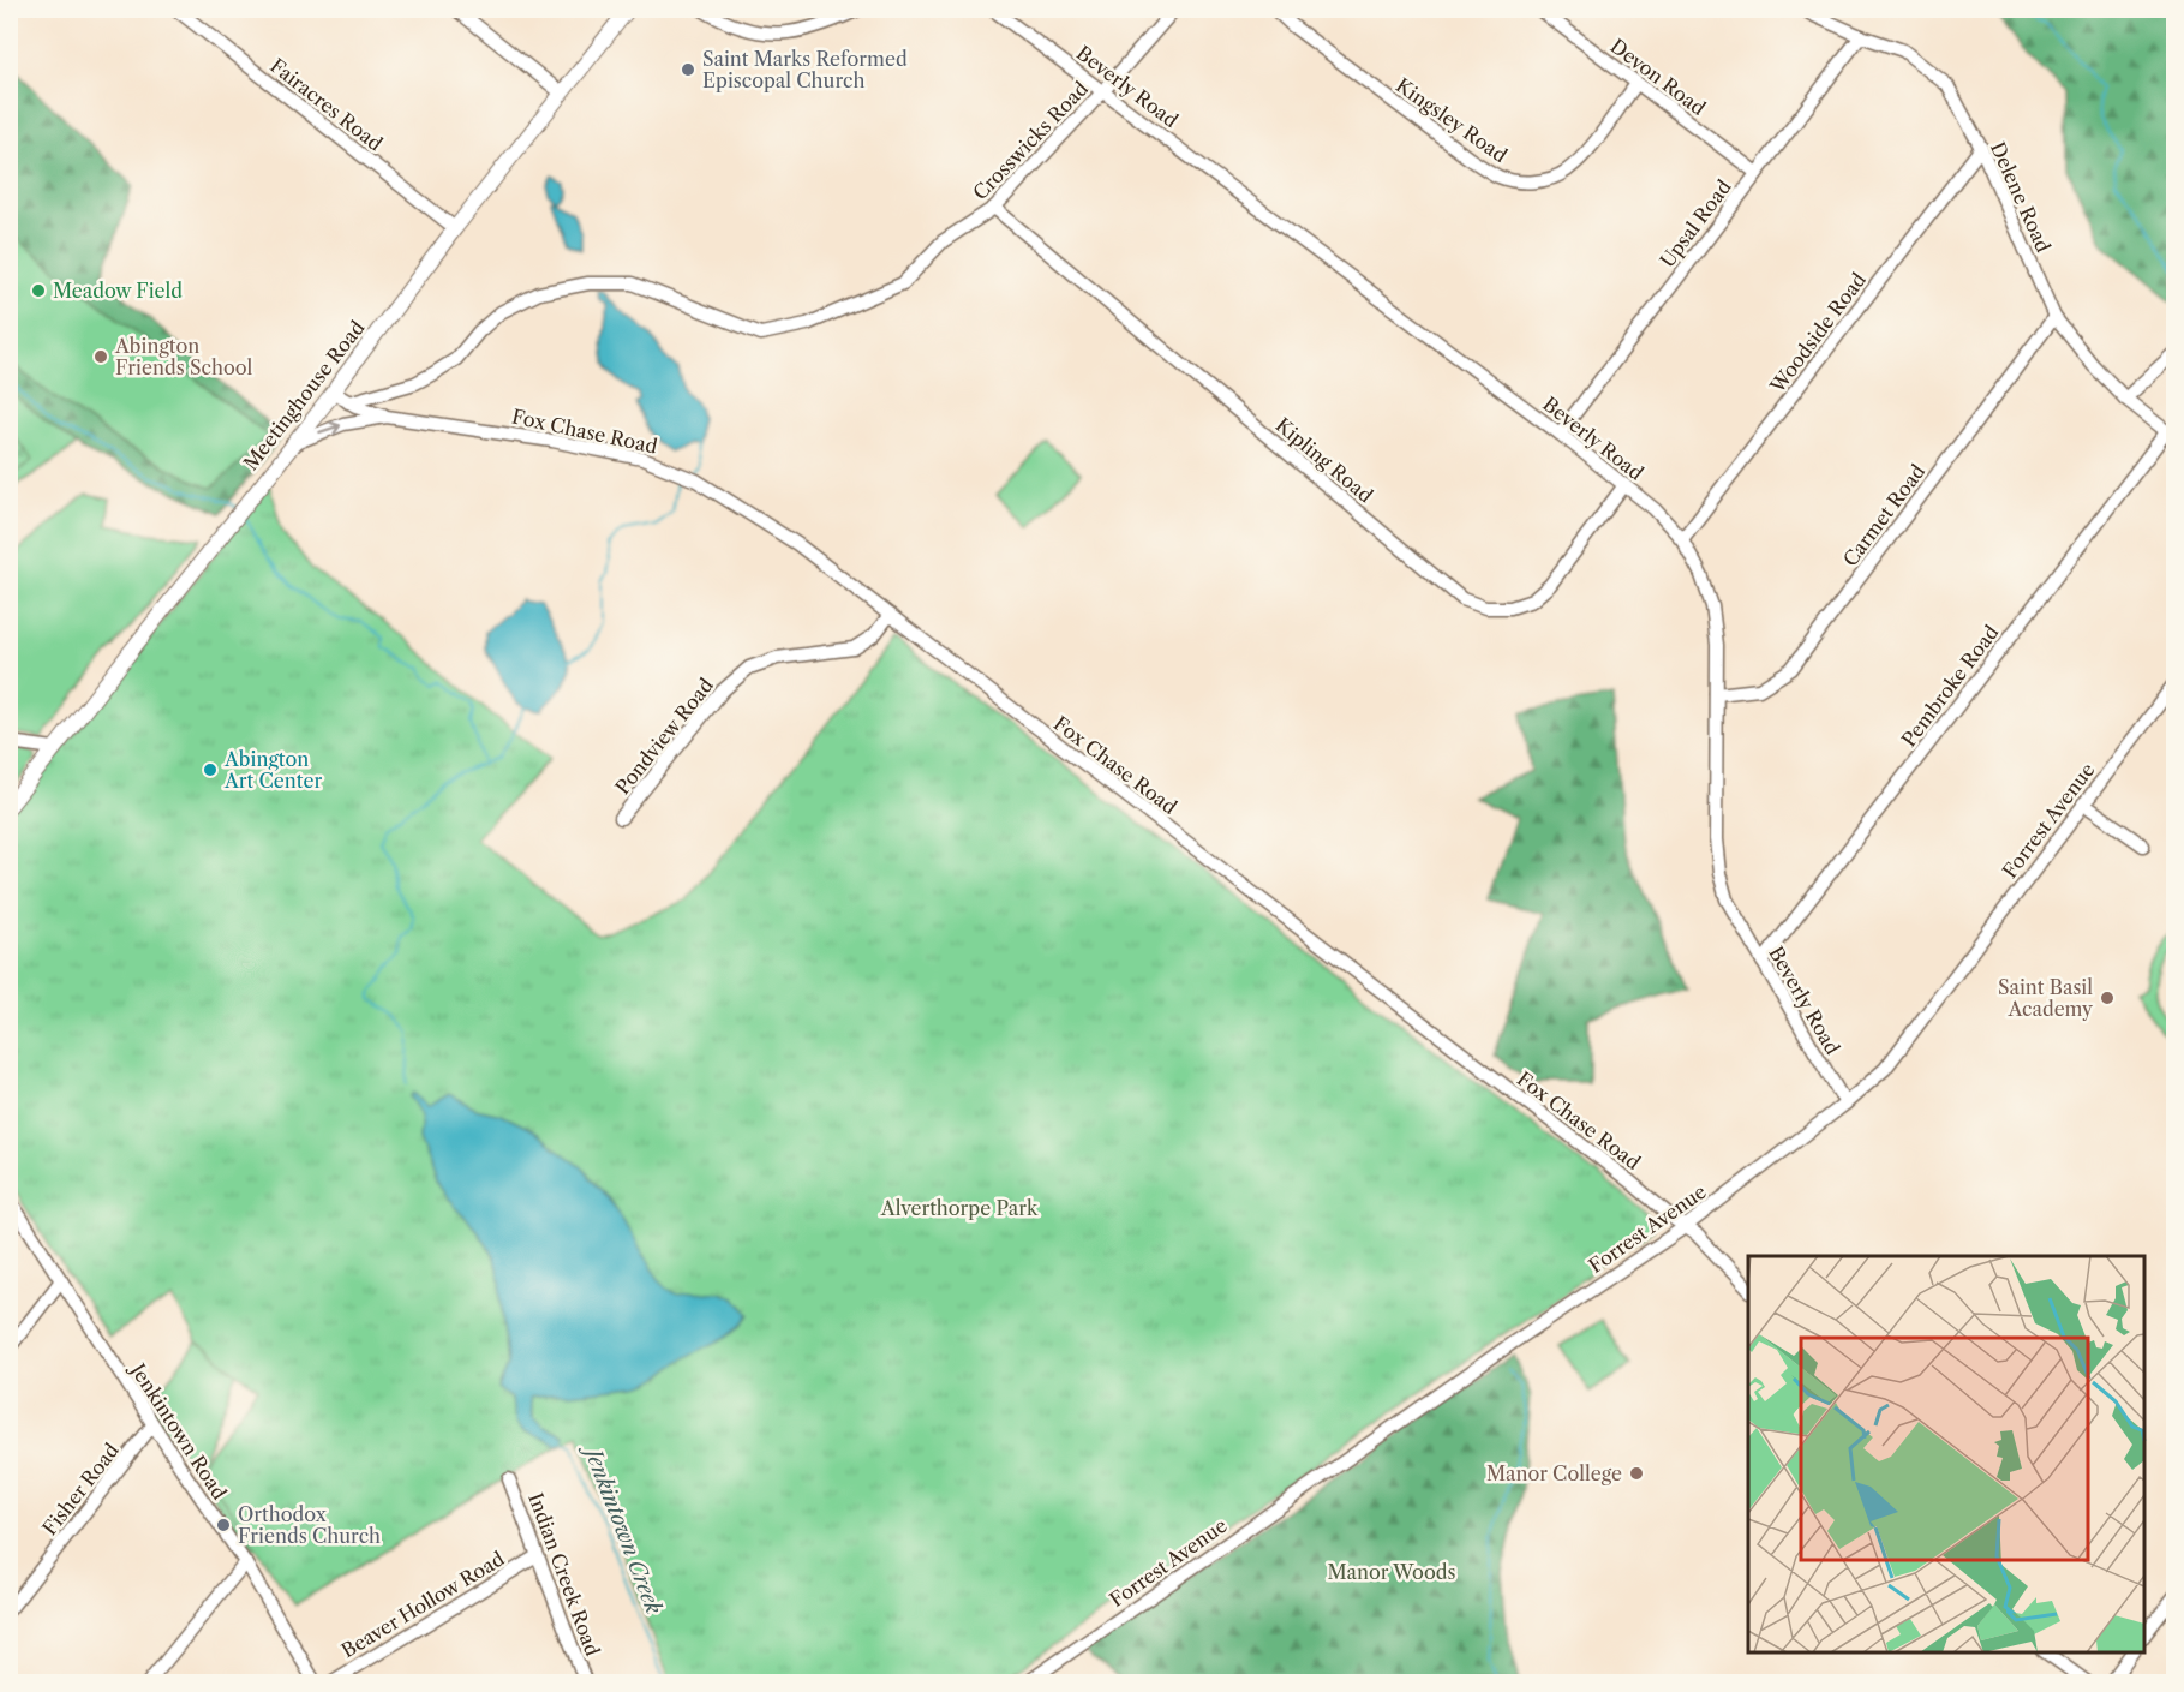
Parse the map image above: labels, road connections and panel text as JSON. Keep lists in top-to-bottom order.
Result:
{
  "streets": {
    "street": [
      "Devon Road",
      "Beverly Road",
      "Fairacres Road",
      "Kingsley Road",
      "Crosswicks Road",
      "Delene Road",
      "Upsal Road",
      "Woodside Road",
      "Meetinghouse Road",
      "Fox Chase Road",
      "Kipling Road",
      "Carmet Road",
      "Pembroke Road",
      "Pondview Road",
      "Forrest Avenue",
      "Jenkintown Road",
      "Fisher Road",
      "Indian Creek Road",
      "Beaver Hollow Road"
    ]
  },
  "crossings": [
    ["Devon Road", "Kingsley Road"],
    ["Devon Road", "Upsal Road"],
    ["Beverly Road", "Crosswicks Road"],
    ["Beverly Road", "Upsal Road"],
    ["Beverly Road", "Woodside Road"],
    ["Beverly Road", "Kipling Road"],
    ["Beverly Road", "Carmet Road"],
    ["Beverly Road", "Pembroke Road"],
    ["Beverly Road", "Forrest Avenue"],
    ["Fairacres Road", "Meetinghouse Road"],
    ["Crosswicks Road", "Fox Chase Road"],
    ["Crosswicks Road", "Kipling Road"],
    ["Delene Road", "Upsal Road"],
    ["Delene Road", "Woodside Road"],
    ["Delene Road", "Carmet Road"],
    ["Delene Road", "Pembroke Road"],
    ["Meetinghouse Road", "Fox Chase Road"],
    ["Fox Chase Road", "Pondview Road"],
    ["Fox Chase Road", "Forrest Avenue"],
    ["Jenkintown Road", "Fisher Road"],
    ["Indian Creek Road", "Beaver Hollow Road"]
  ],
  "water": ["Jenkintown Creek"],
  "parks": ["Alverthorpe Park", "Manor Woods"],
  "places": [
    "Saint Marks Reformed Episcopal Church",
    "Meadow Field",
    "Abington Friends School",
    "Abington Art Center",
    "Saint Basil Academy",
    "Manor College",
    "Orthodox Friends Church"
  ]
}
